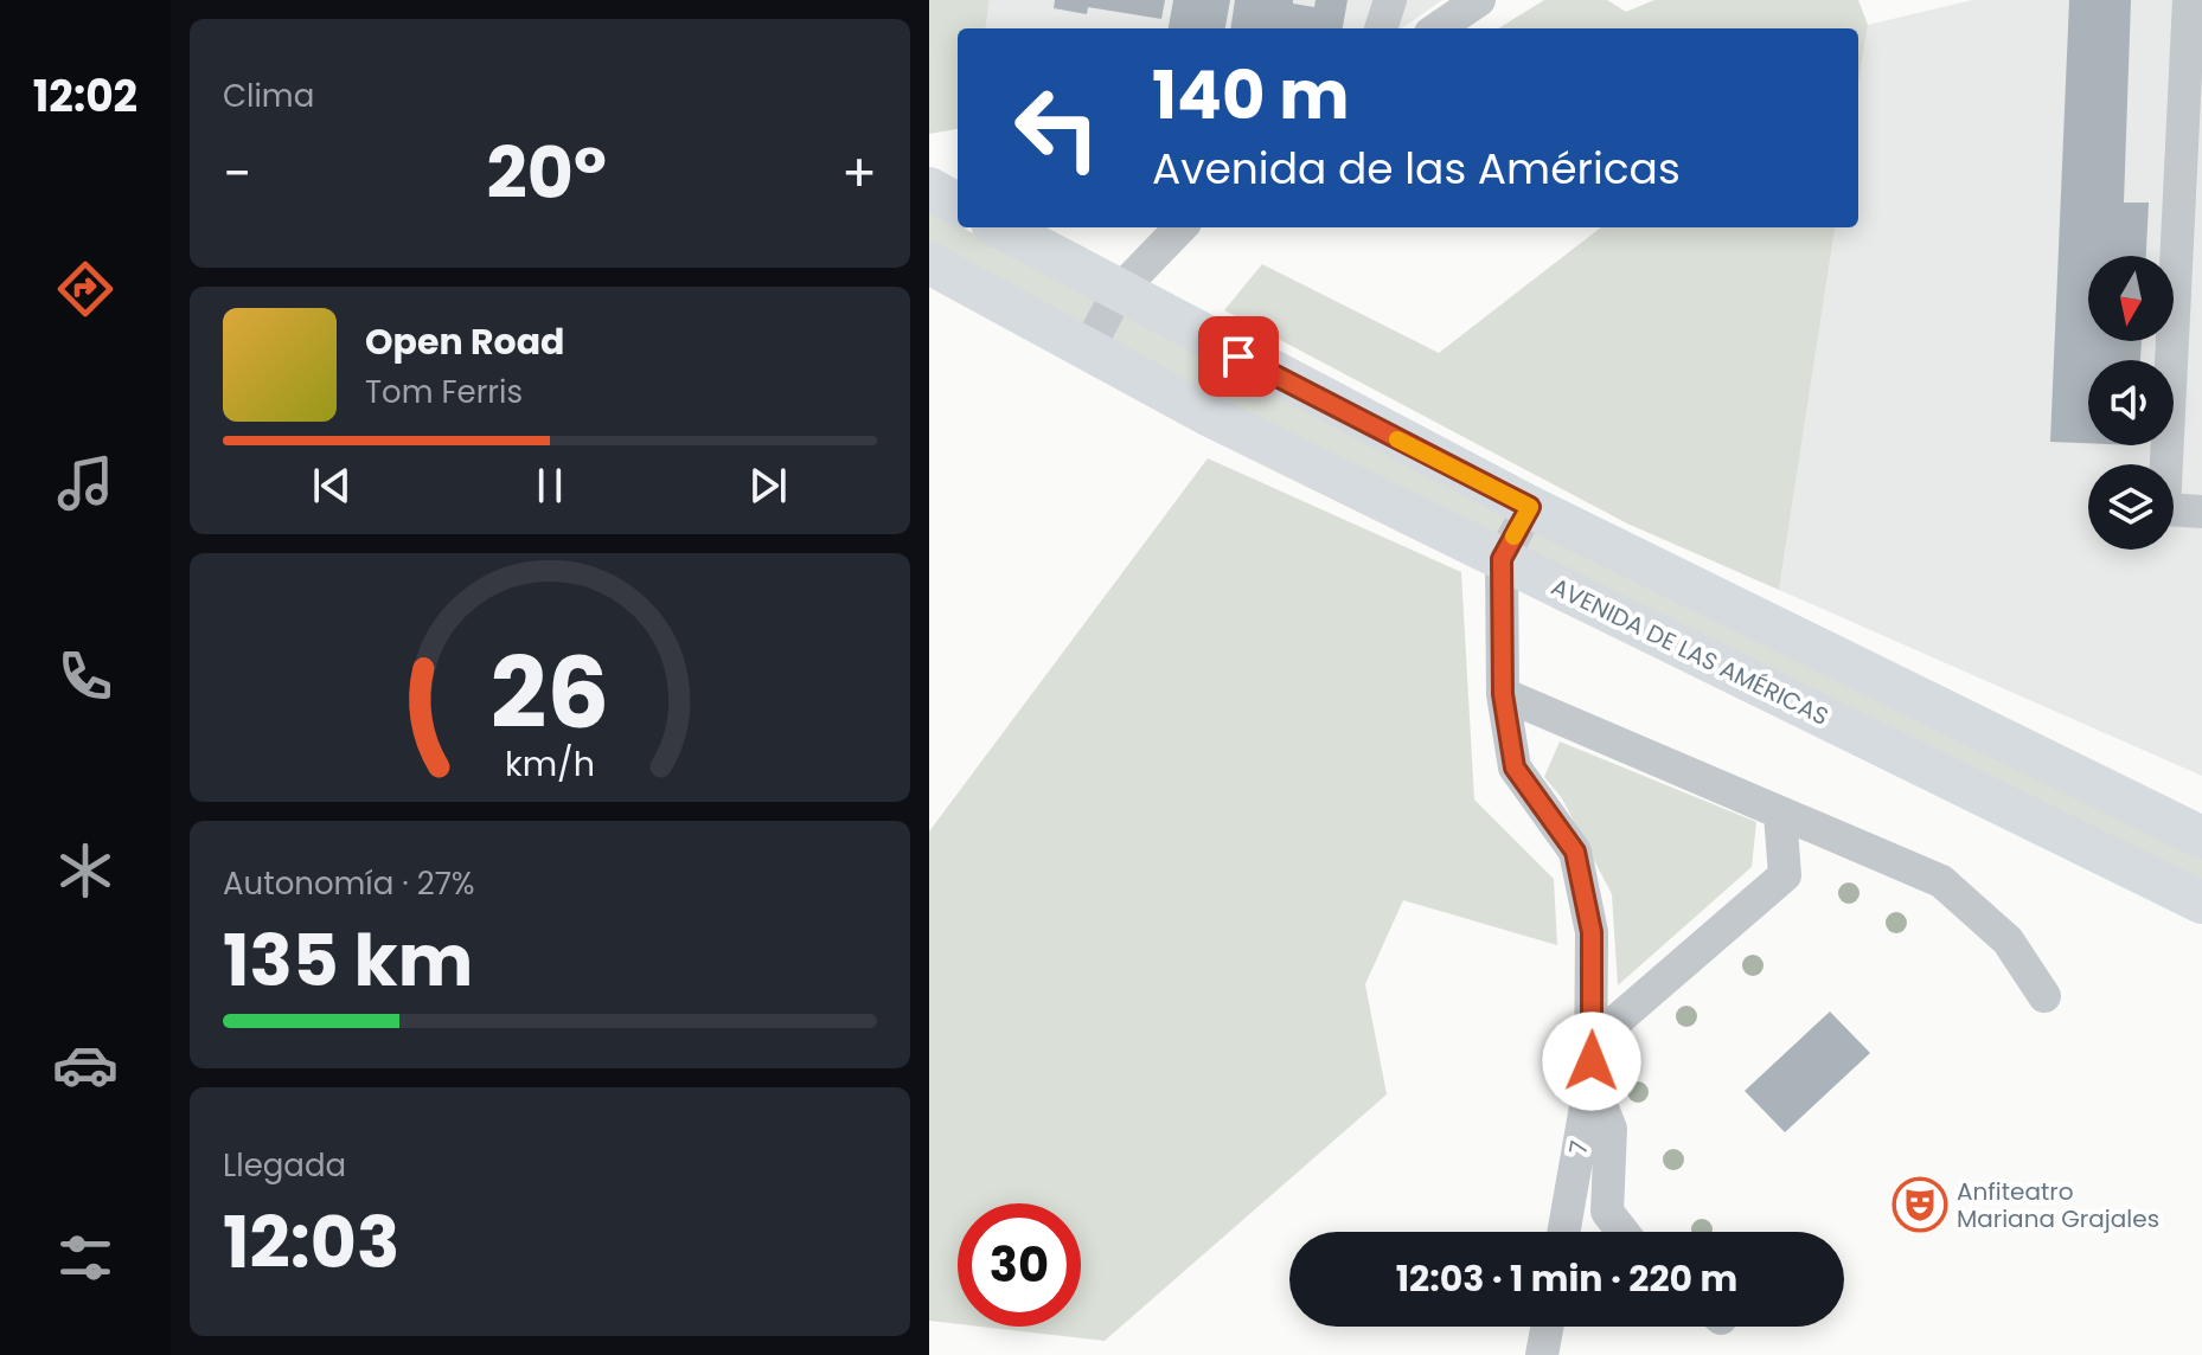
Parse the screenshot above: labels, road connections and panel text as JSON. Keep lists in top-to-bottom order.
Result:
{
  "streets": {
    "main road": ["AVENIDA DE LAS AMÉRICAS"],
    "street": ["7"]
  },
  "crossings": [
    ["AVENIDA DE LAS AMÉRICAS", "7"]
  ],
  "places": {
    "theatre": ["Anfiteatro Mariana Grajales"]
  },
  "north": "bottom",
  "page": {
    "tabs": "12:02",
    "tile": [
      "Clima",
      ["Autonomía · 27%", "135 km"],
      ["Llegada", "12:03"]
    ],
    "turn": ["140 m", "Avenida de las Américas"],
    "heat": ["−", "20°", "+"],
    "song": ["Open Road", "Tom Ferris"],
    "limit": "30",
    "trip": "12:03 · 1 min · 220 m",
    "gauge": ["26", "km/h"]
  }
}
